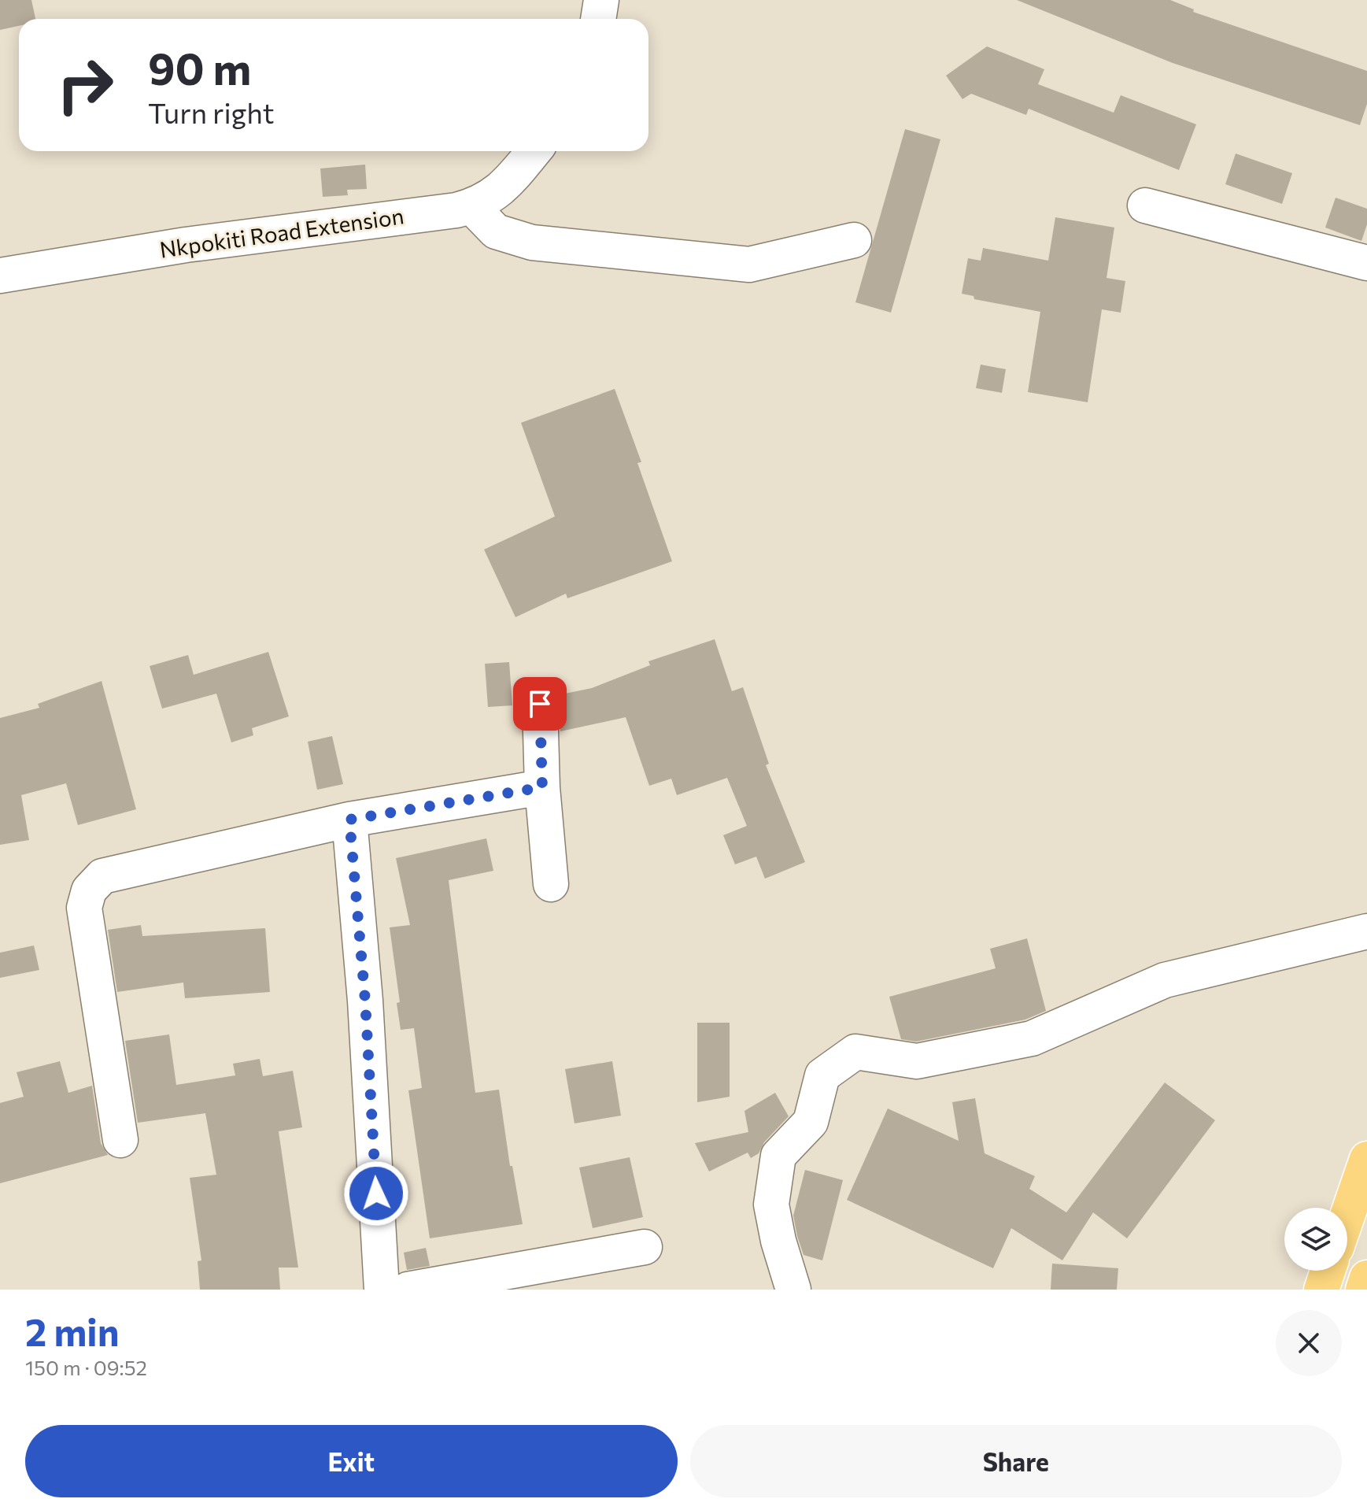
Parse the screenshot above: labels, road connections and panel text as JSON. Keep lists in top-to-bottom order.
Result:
{
  "streets": {
    "street": ["Nkpokiti Road Extension"]
  },
  "page": {
    "turn": ["90 m", "Turn right"],
    "heading": ["2 min", "150 m · 09:52"],
    "buttons": ["Exit", "Share"]
  }
}
